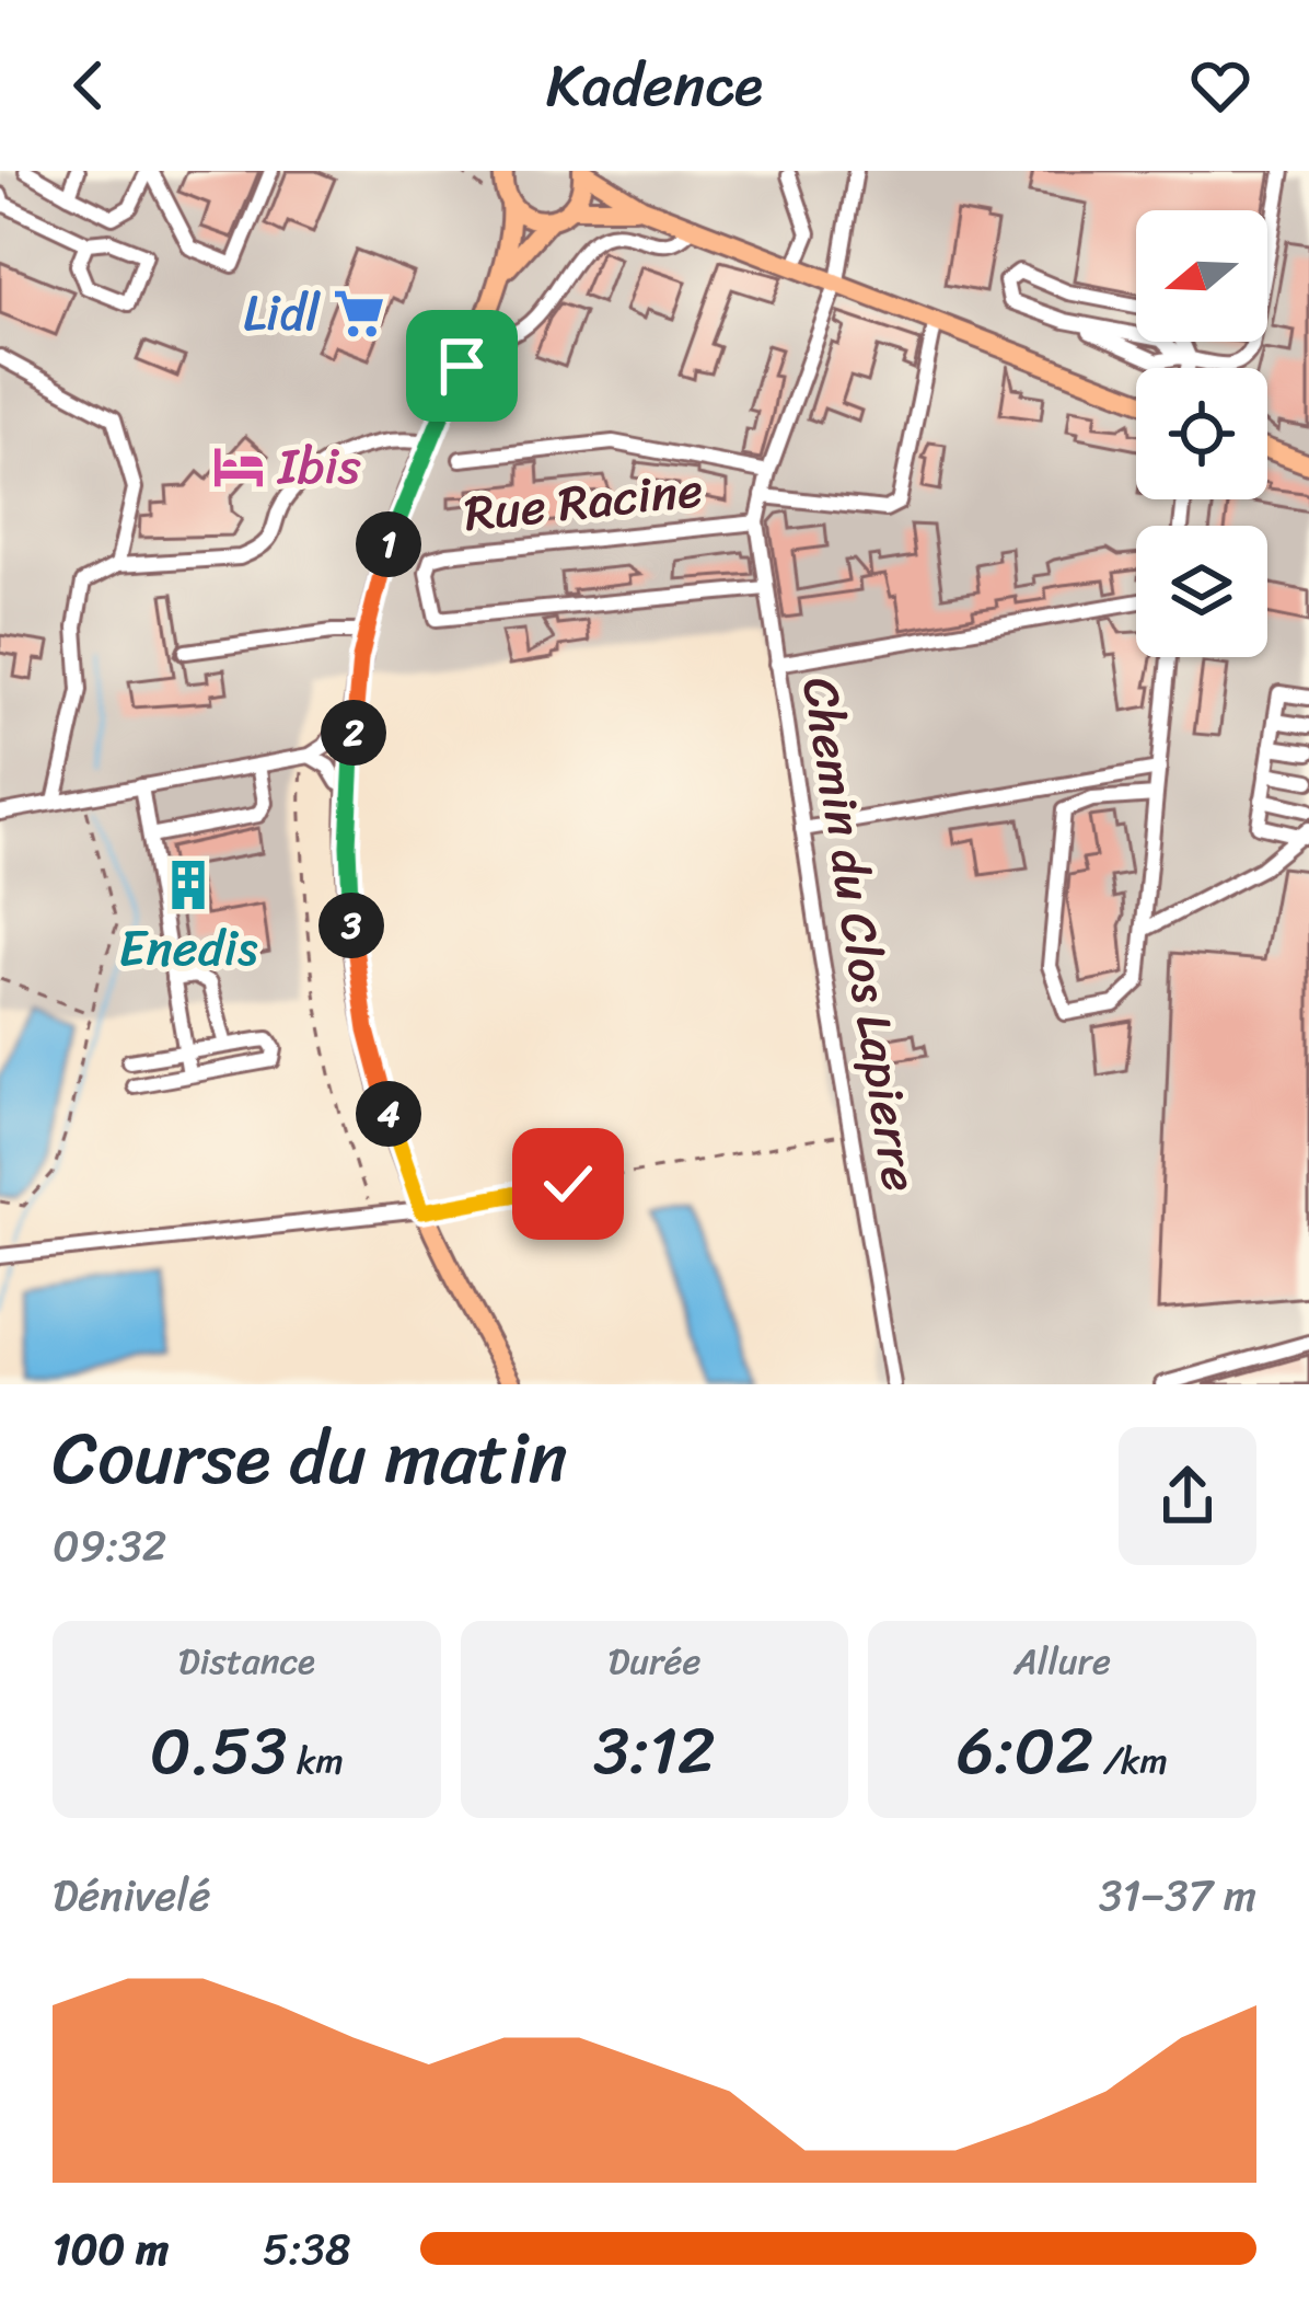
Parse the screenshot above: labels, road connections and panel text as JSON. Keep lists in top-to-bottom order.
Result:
{
  "streets": {
    "street": ["Rue Racine", "Chemin du Clos Lapierre"]
  },
  "crossings": [
    ["Rue Racine", "Chemin du Clos Lapierre"]
  ],
  "places": {
    "supermarket": ["Lidl"],
    "hotel": ["Ibis"],
    "building": ["Enedis"]
  },
  "north": "left",
  "page": {
    "header": "Kadence",
    "pins": [
      "1",
      "2",
      "3",
      "4"
    ],
    "heading": ["Course du matin", "09:32"],
    "stats": [
      ["Distance", "0.53 km"],
      ["Durée", "3:12"],
      ["Allure", "6:02 /km"]
    ],
    "chart": ["Dénivelé", "31–37 m"],
    "list": [
      {
        "name": "100 m",
        "note": "5:38"
      }
    ]
  }
}
